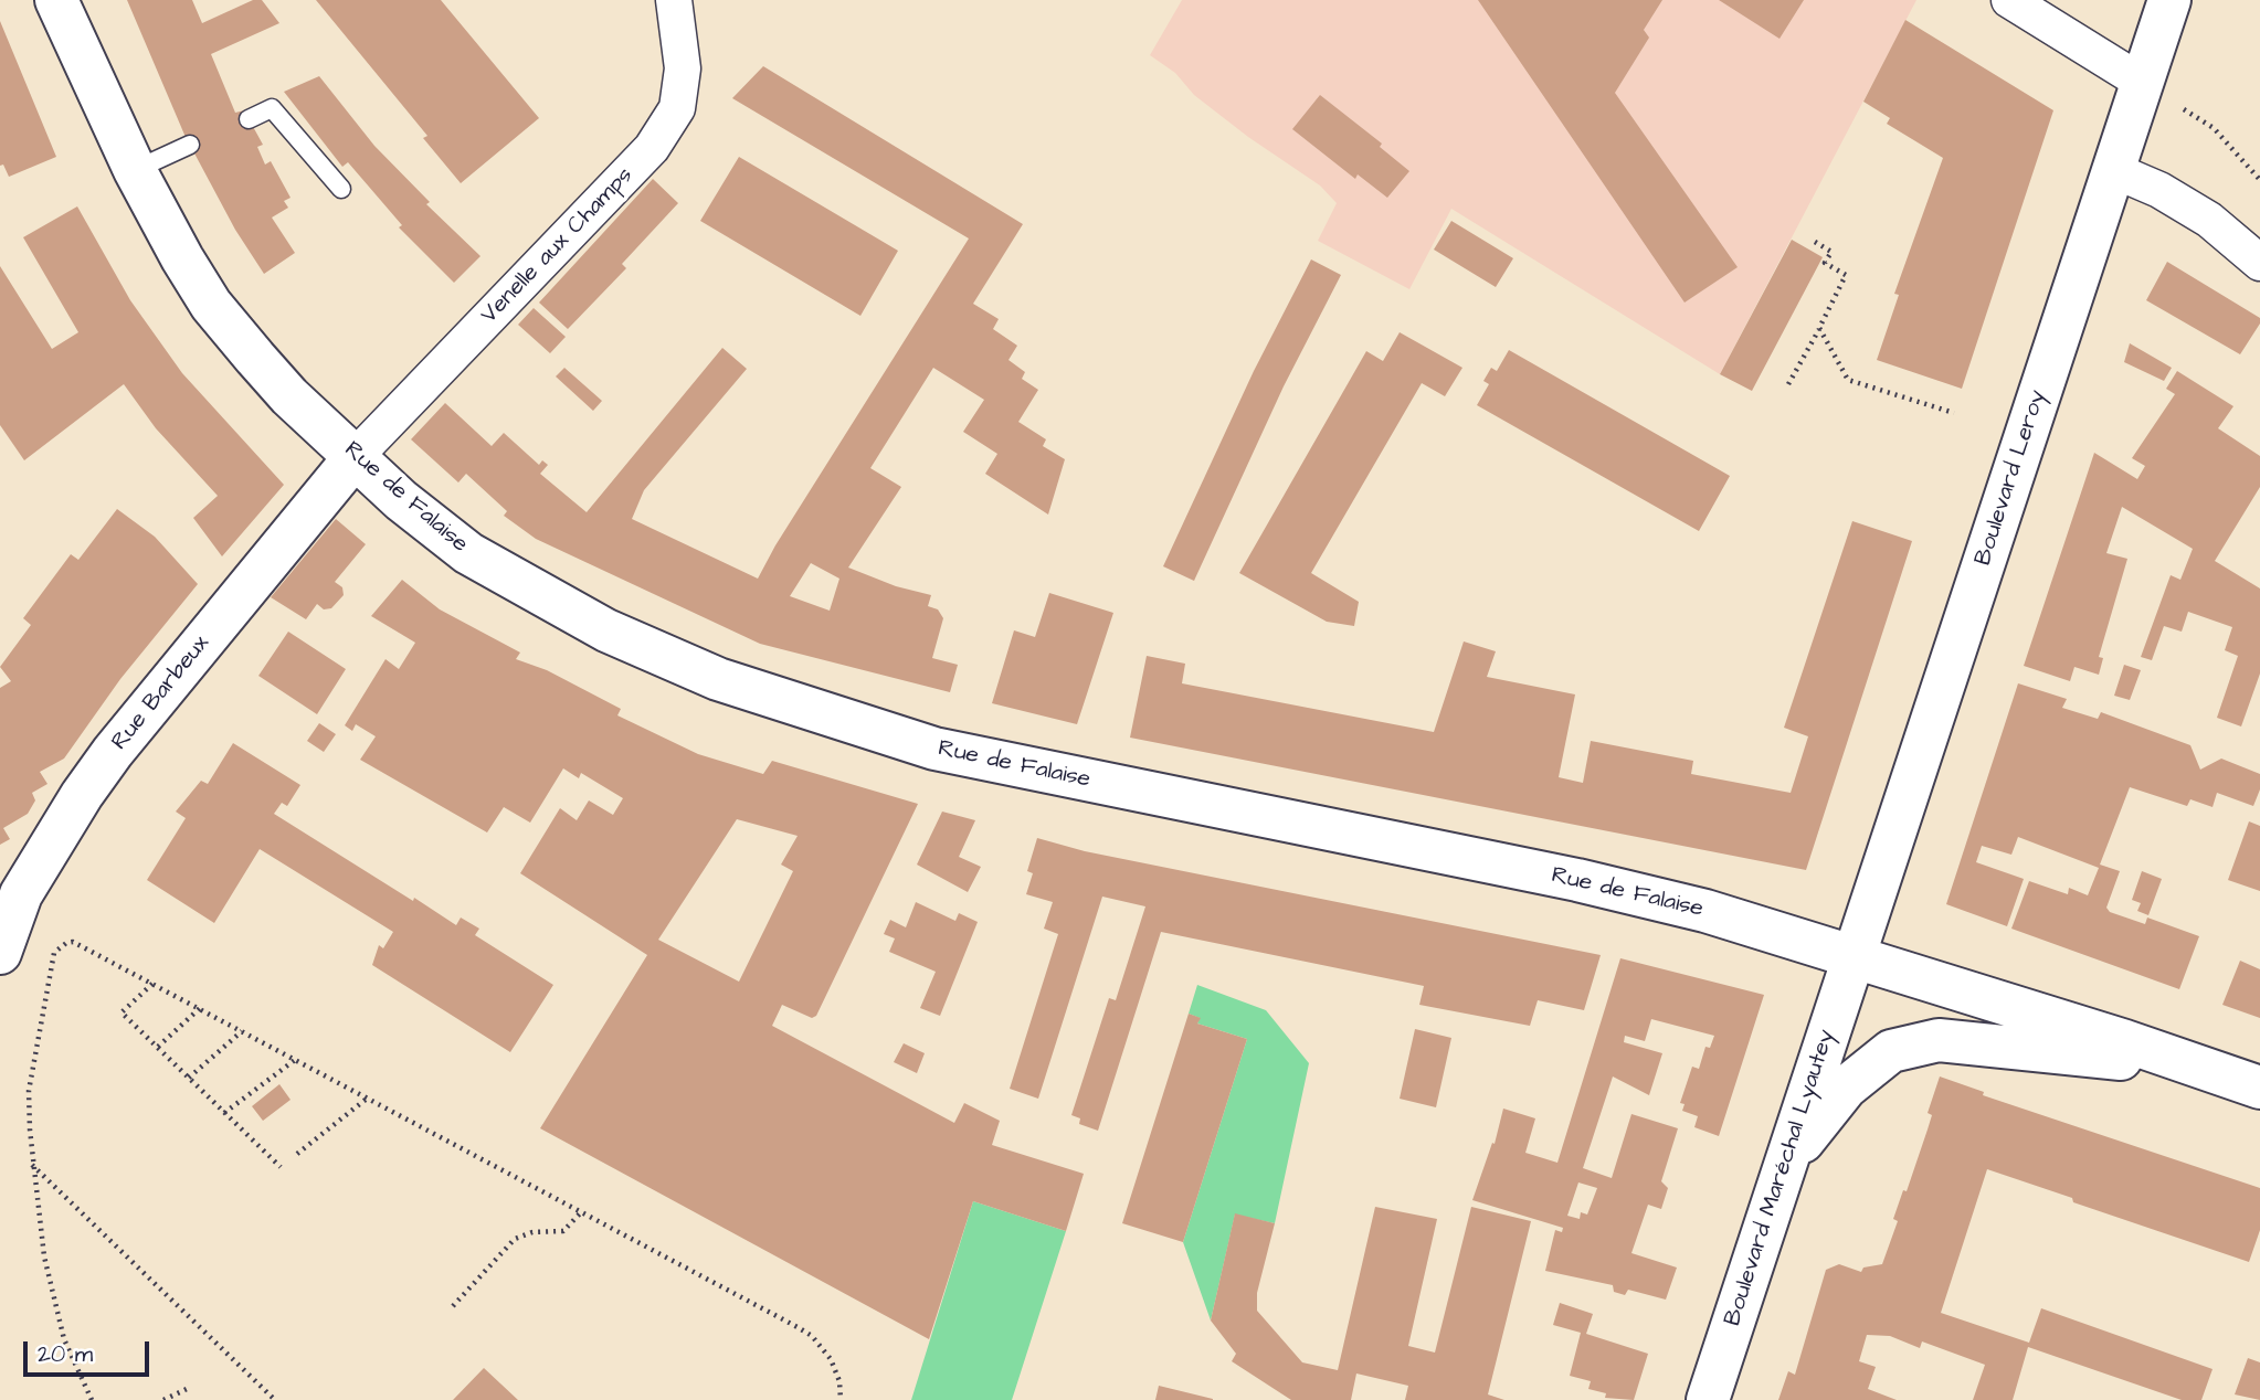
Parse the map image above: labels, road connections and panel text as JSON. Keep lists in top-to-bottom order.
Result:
{
  "streets": {
    "main road": [
      "Boulevard Leroy",
      "Rue de Falaise",
      "Rue Barbeux",
      "Boulevard Maréchal Lyautey"
    ],
    "street": ["Venelle aux Champs"]
  },
  "crossings": [
    ["Venelle aux Champs", "Rue de Falaise"],
    ["Venelle aux Champs", "Rue Barbeux"],
    ["Boulevard Leroy", "Rue de Falaise"],
    ["Boulevard Leroy", "Boulevard Maréchal Lyautey"],
    ["Rue de Falaise", "Rue Barbeux"],
    ["Rue de Falaise", "Boulevard Maréchal Lyautey"]
  ],
  "scale_bar": "20 m"
}
